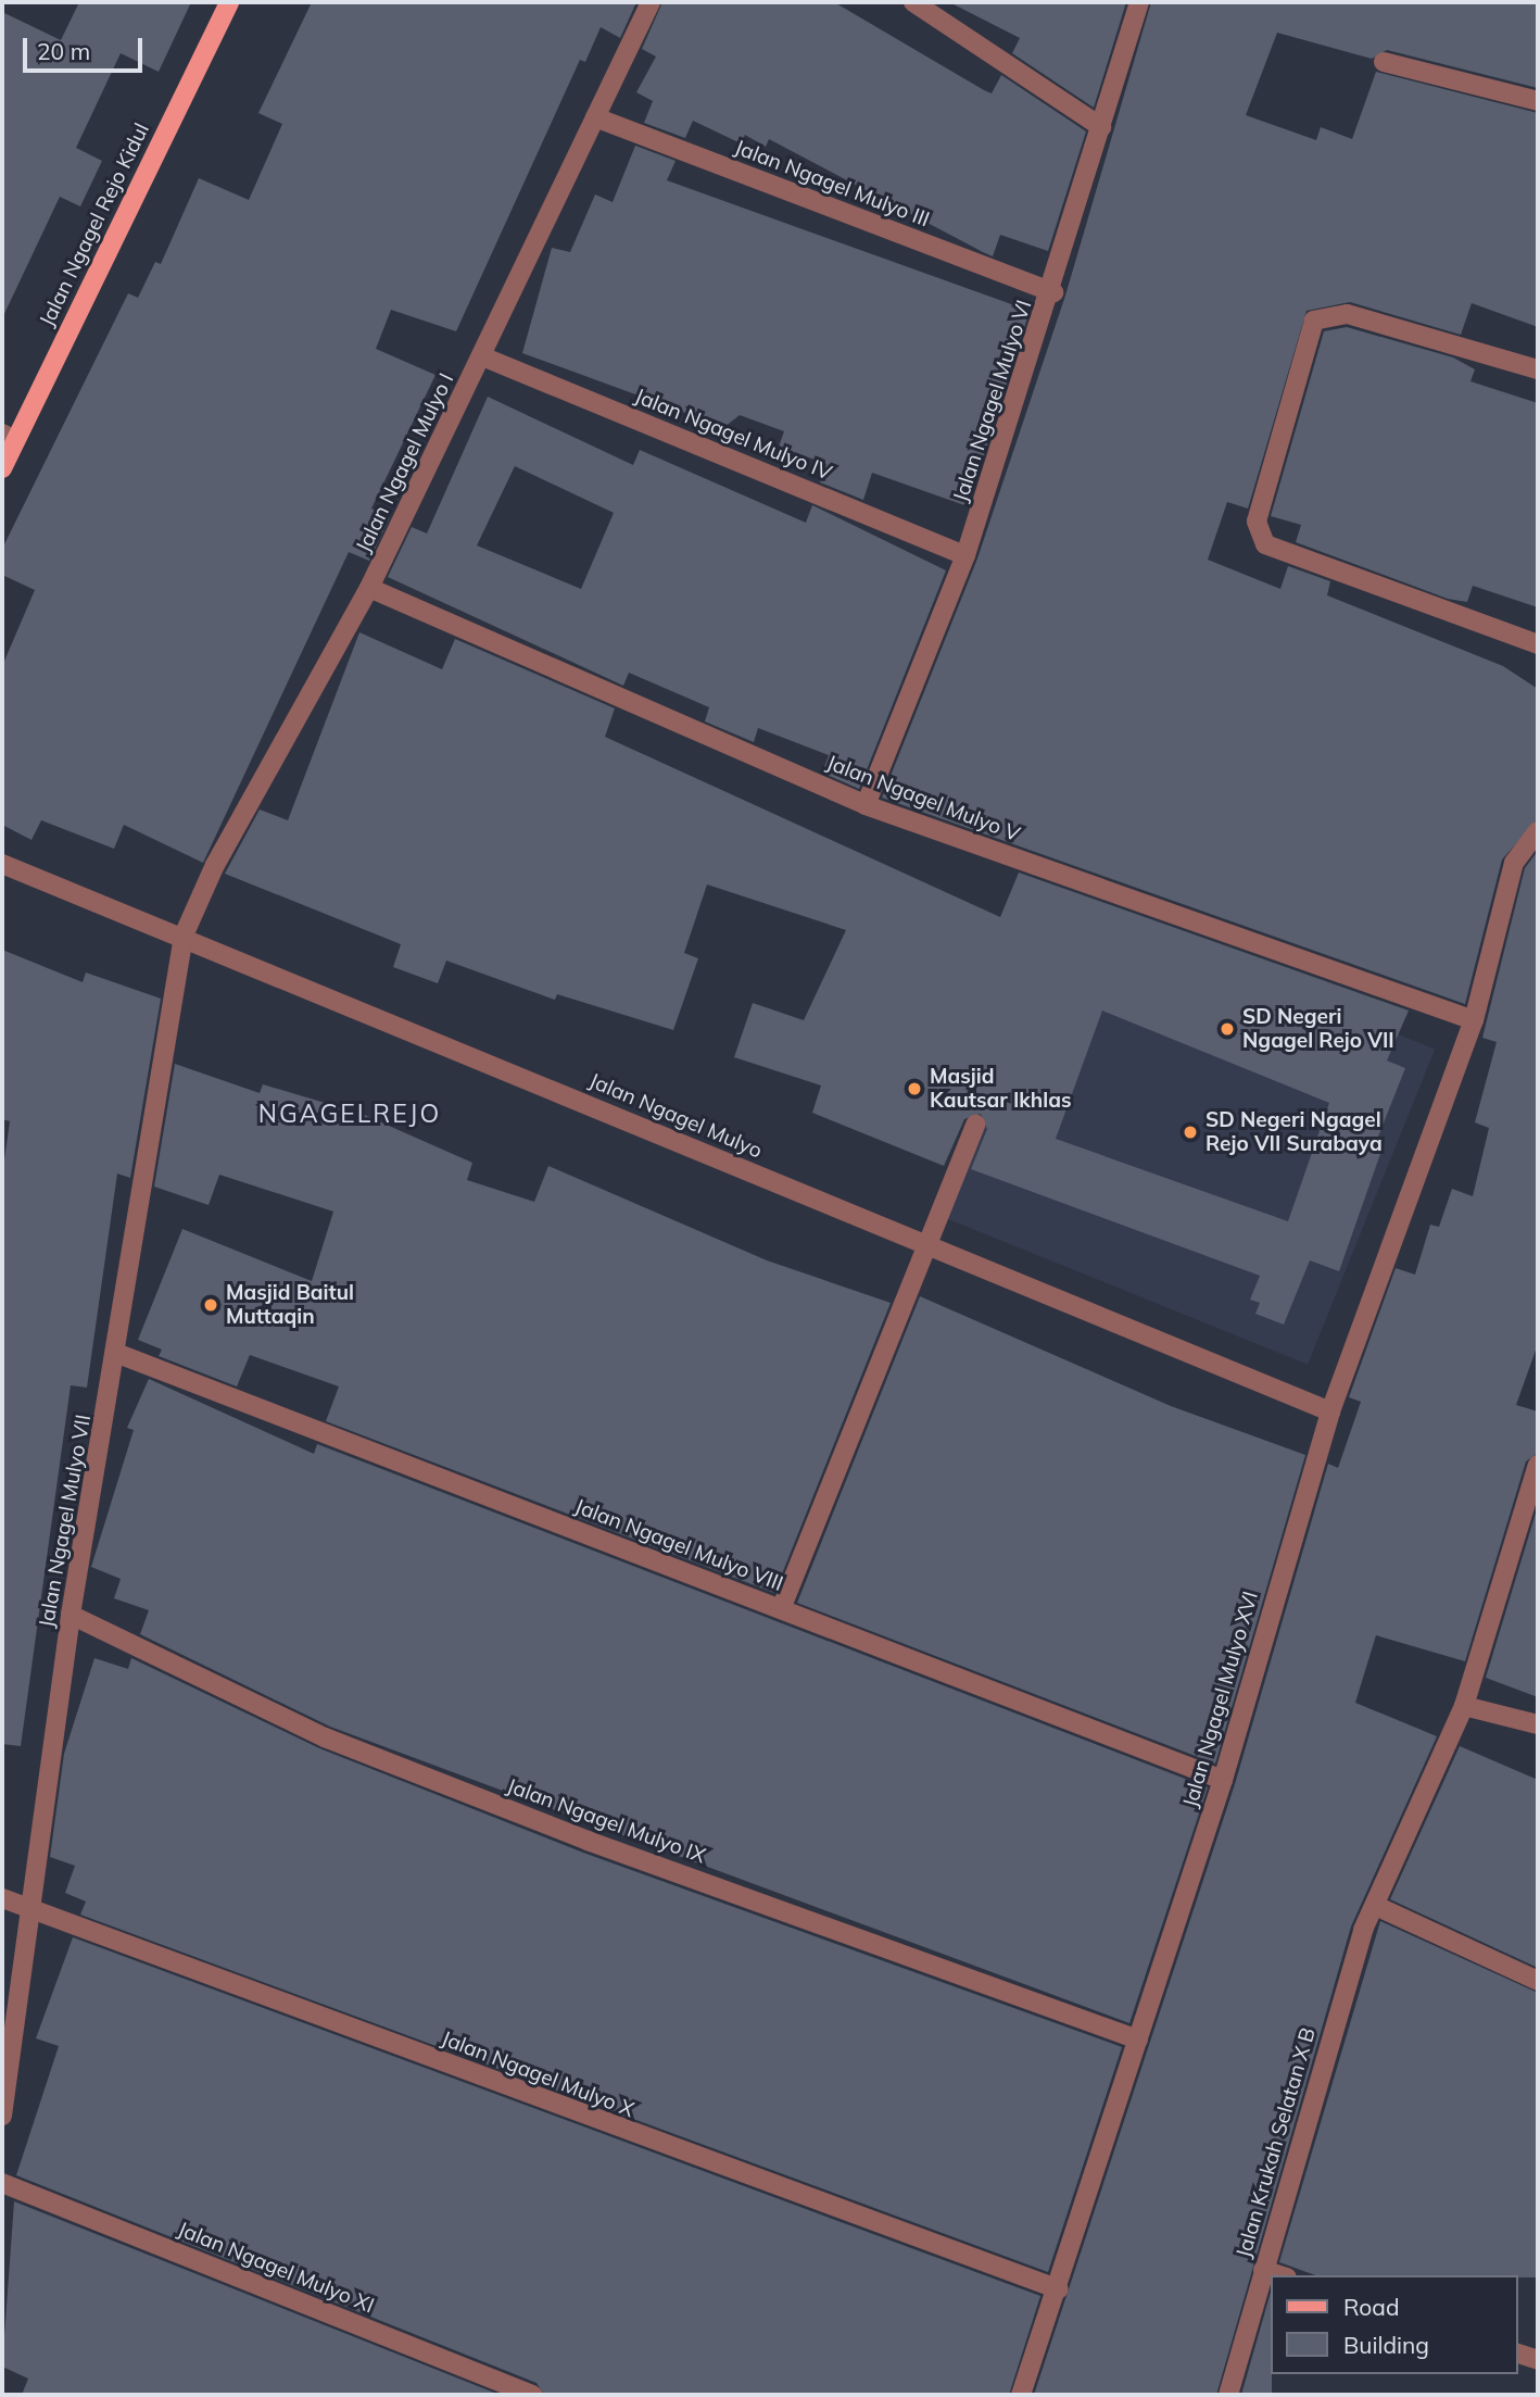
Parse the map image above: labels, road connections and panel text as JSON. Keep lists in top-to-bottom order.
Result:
{
  "streets": {
    "main road": ["Jalan Ngagel Rejo Kidul"],
    "street": [
      "Jalan Ngagel Mulyo III",
      "Jalan Ngagel Mulyo VI",
      "Jalan Ngagel Mulyo IV",
      "Jalan Ngagel Mulyo I",
      "Jalan Ngagel Mulyo V",
      "Jalan Ngagel Mulyo",
      "Jalan Ngagel Mulyo VII",
      "Jalan Ngagel Mulyo VIII",
      "Jalan Ngagel Mulyo XVI",
      "Jalan Ngagel Mulyo IX",
      "Jalan Ngagel Mulyo X",
      "Jalan Krukah Selatan X B",
      "Jalan Ngagel Mulyo XI"
    ]
  },
  "crossings": [
    ["Jalan Ngagel Mulyo III", "Jalan Ngagel Mulyo VI"],
    ["Jalan Ngagel Mulyo III", "Jalan Ngagel Mulyo I"],
    ["Jalan Ngagel Mulyo VI", "Jalan Ngagel Mulyo IV"],
    ["Jalan Ngagel Mulyo VI", "Jalan Ngagel Mulyo V"],
    ["Jalan Ngagel Mulyo IV", "Jalan Ngagel Mulyo I"],
    ["Jalan Ngagel Mulyo I", "Jalan Ngagel Mulyo V"],
    ["Jalan Ngagel Mulyo I", "Jalan Ngagel Mulyo"],
    ["Jalan Ngagel Mulyo I", "Jalan Ngagel Mulyo VII"],
    ["Jalan Ngagel Mulyo V", "Jalan Ngagel Mulyo XVI"],
    ["Jalan Ngagel Mulyo", "Jalan Ngagel Mulyo VII"],
    ["Jalan Ngagel Mulyo", "Jalan Ngagel Mulyo XVI"],
    ["Jalan Ngagel Mulyo VII", "Jalan Ngagel Mulyo VIII"],
    ["Jalan Ngagel Mulyo VII", "Jalan Ngagel Mulyo IX"],
    ["Jalan Ngagel Mulyo VII", "Jalan Ngagel Mulyo X"],
    ["Jalan Ngagel Mulyo VIII", "Jalan Ngagel Mulyo XVI"],
    ["Jalan Ngagel Mulyo XVI", "Jalan Ngagel Mulyo IX"],
    ["Jalan Ngagel Mulyo XVI", "Jalan Ngagel Mulyo X"]
  ],
  "districts": ["NGAGELREJO"],
  "places": [
    "SD Negeri Ngagel Rejo VII",
    "Masjid Kautsar Ikhlas",
    "SD Negeri Ngagel Rejo VII Surabaya",
    "Masjid Baitul Muttaqin"
  ],
  "legend": ["Road", "Building"],
  "scale_bar": "20 m"
}
